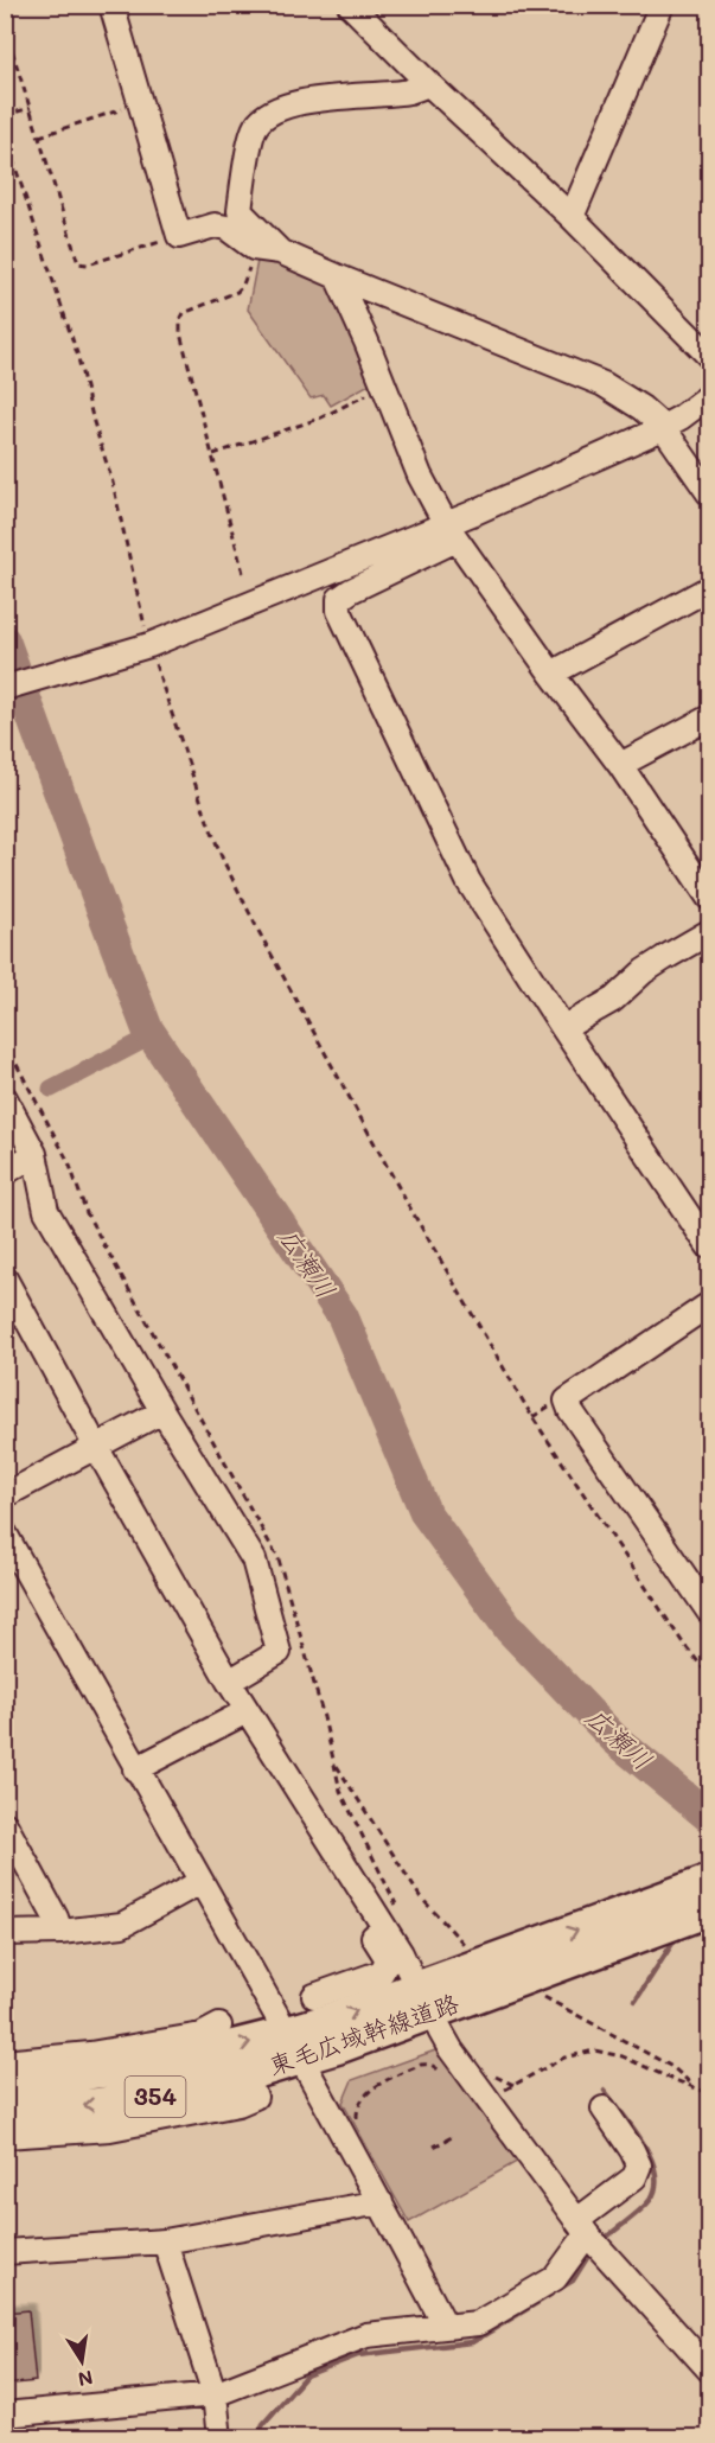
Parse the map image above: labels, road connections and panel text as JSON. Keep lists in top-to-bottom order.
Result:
{
  "streets": {
    "highway": ["東毛広域幹線道路", "354"]
  },
  "water": ["広瀬川"],
  "north": "bottom"
}
